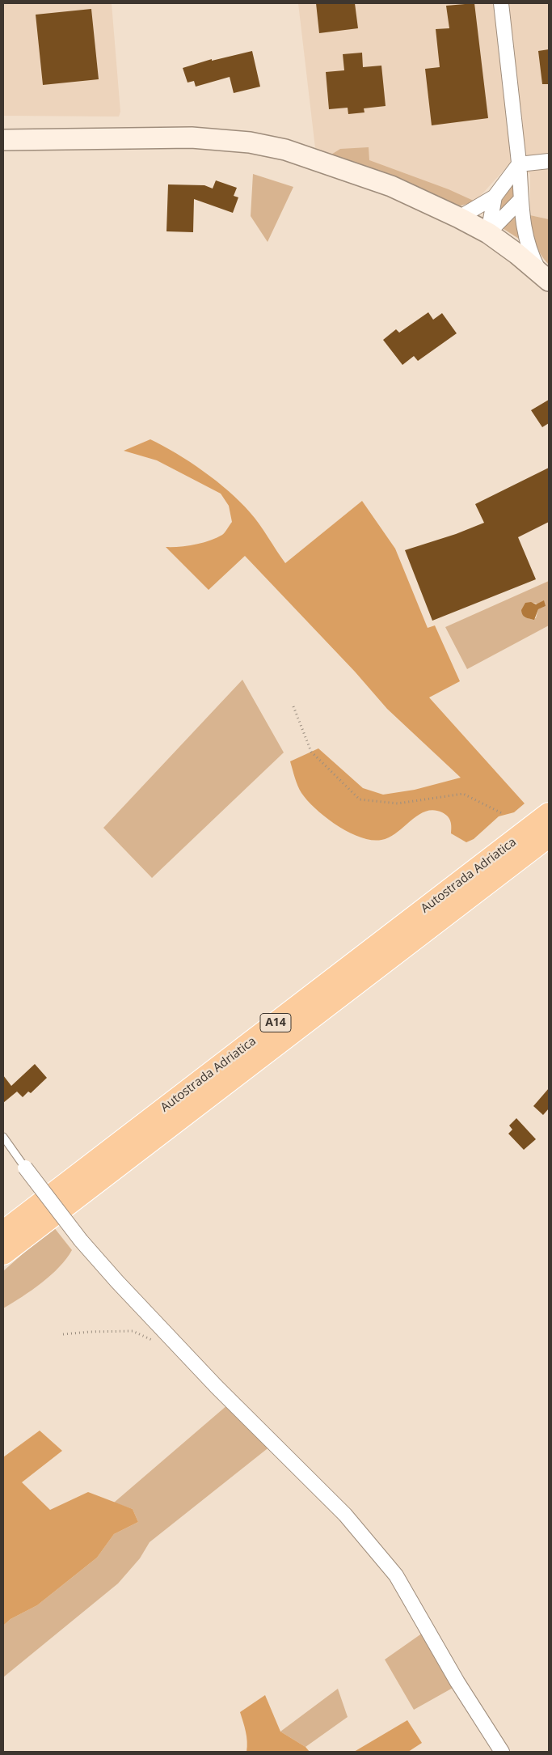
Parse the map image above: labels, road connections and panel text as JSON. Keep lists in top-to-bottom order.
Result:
{
  "streets": {
    "highway": ["Autostrada Adriatica", "A14"]
  }
}
